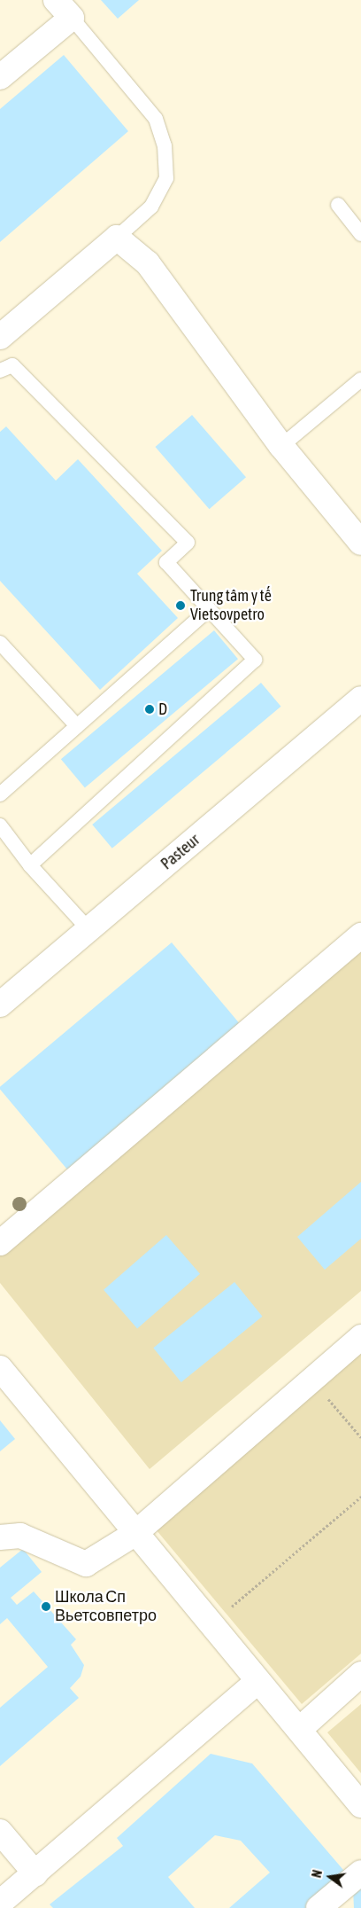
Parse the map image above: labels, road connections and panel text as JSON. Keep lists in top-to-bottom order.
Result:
{
  "streets": {
    "street": ["Pasteur"]
  },
  "places": ["Trung tâm y tế Vietsovpetro", "D", "Школа Сп Вьетсовпетро"],
  "north": "left"
}
